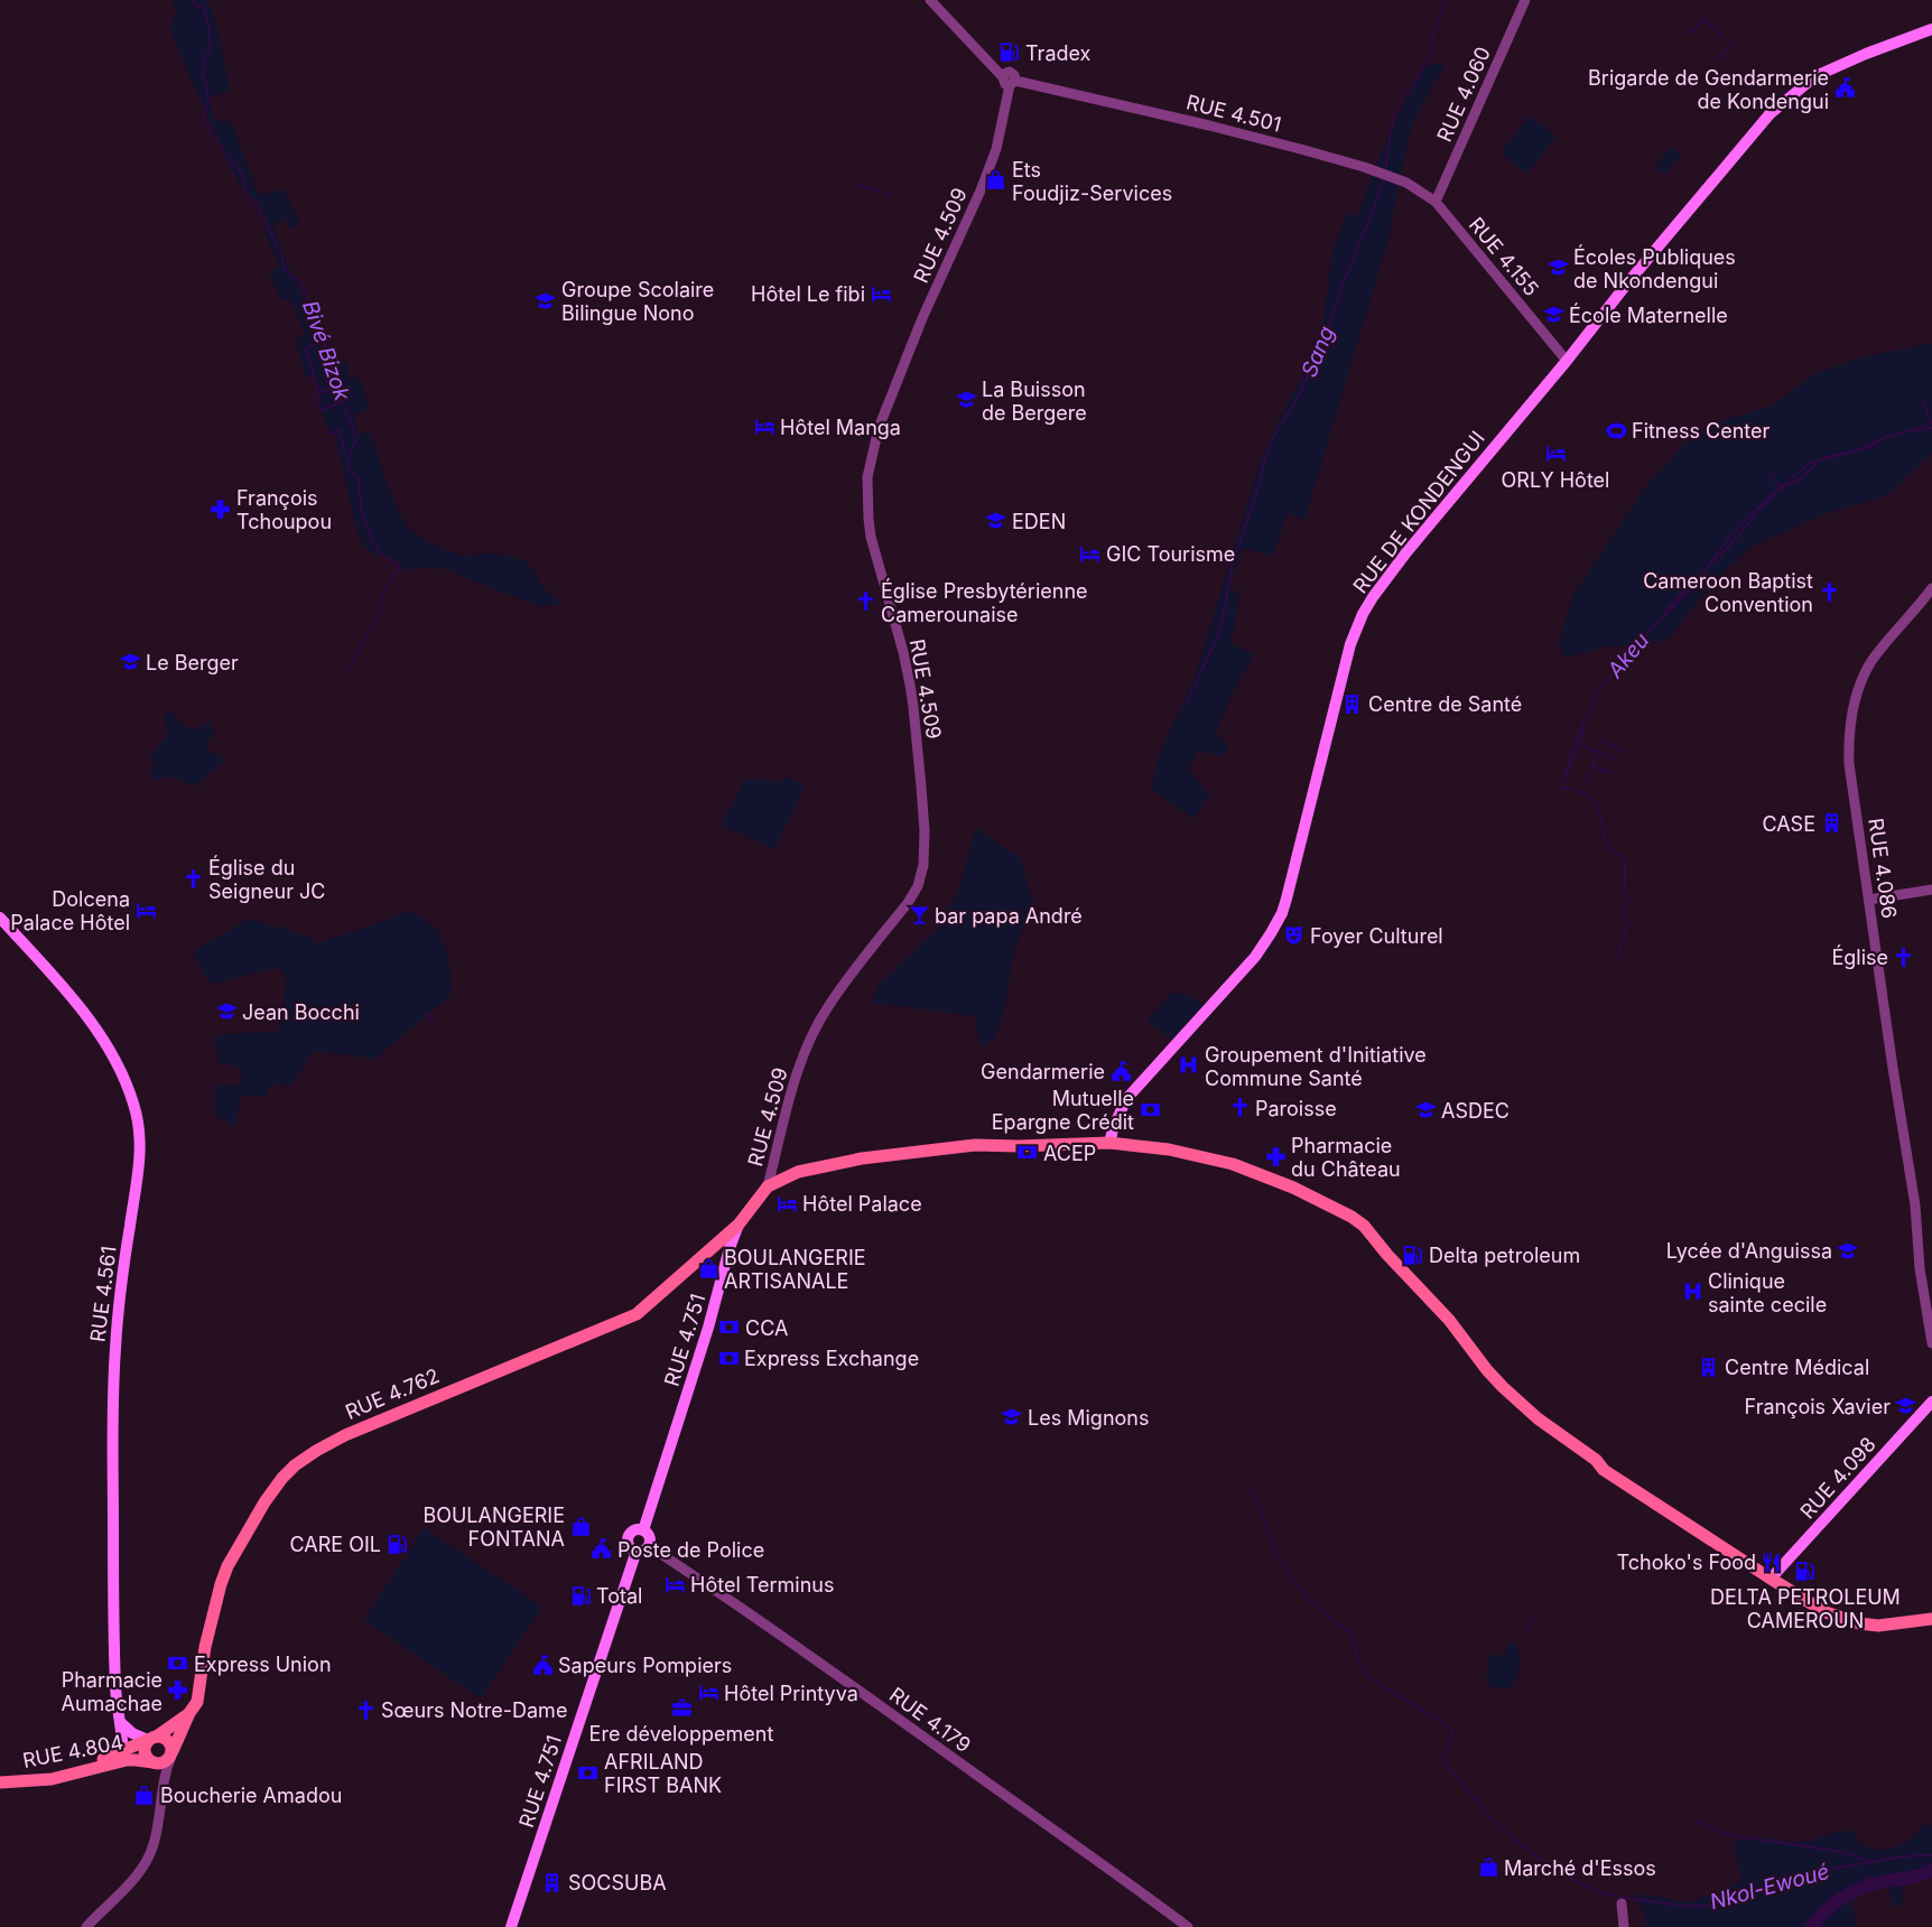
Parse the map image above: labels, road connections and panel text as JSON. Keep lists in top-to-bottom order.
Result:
{
  "streets": {
    "main road": [
      "RUE DE KONDENGUI",
      "RUE 4.561",
      "RUE 4.751",
      "RUE 4.762",
      "RUE 4.098",
      "RUE 4.804"
    ],
    "street": [
      "RUE 4.060",
      "RUE 4.501",
      "RUE 4.509",
      "RUE 4.155",
      "RUE 4.086",
      "RUE 4.179"
    ]
  },
  "crossings": [
    ["RUE 4.060", "RUE 4.501"],
    ["RUE 4.060", "RUE 4.155"],
    ["RUE 4.501", "RUE 4.509"],
    ["RUE 4.501", "RUE 4.155"],
    ["RUE 4.509", "RUE 4.762"],
    ["RUE 4.155", "RUE DE KONDENGUI"],
    ["RUE 4.751", "RUE 4.762"],
    ["RUE 4.751", "RUE 4.179"],
    ["RUE 4.762", "RUE 4.804"]
  ],
  "water": [
    "Bivé Bizok",
    "Sang",
    "Akeu",
    "Nkol-Ewoué"
  ],
  "places": {
    "fuel station": [
      "Tradex",
      "Delta petroleum",
      "CARE OIL",
      "DELTA PETROLEUM CAMEROUN",
      "Total"
    ],
    "public building": [
      "Brigarde de Gendarmerie de Kondengui",
      "Gendarmerie",
      "Poste de Police",
      "Sapeurs Pompiers"
    ],
    "shop": [
      "Ets Foudjiz-Services",
      "BOULANGERIE ARTISANALE",
      "BOULANGERIE FONTANA",
      "Boucherie Amadou",
      "Marché d'Essos"
    ],
    "school or university": [
      "Écoles Publiques de Nkondengui",
      "Groupe Scolaire Bilingue Nono",
      "École Maternelle",
      "La Buisson de Bergere",
      "EDEN",
      "Le Berger",
      "Jean Bocchi",
      "ASDEC",
      "Lycée d'Anguissa",
      "François Xavier",
      "Les Mignons"
    ],
    "hotel": [
      "Hôtel Le fibi",
      "Hôtel Manga",
      "ORLY Hôtel",
      "GIC Tourisme",
      "Dolcena Palace Hôtel",
      "Hôtel Palace",
      "Hôtel Terminus",
      "Hôtel Printyva"
    ],
    "sports": ["Fitness Center"],
    "pharmacy": ["François Tchoupou", "Pharmacie du Château", "Pharmacie Aumachae"],
    "church": [
      "Cameroon Baptist Convention",
      "Église Presbytérienne Camerounaise",
      "Église du Seigneur JC",
      "Église",
      "Paroisse",
      "Sœurs Notre-Dame"
    ],
    "building": [
      "Centre de Santé",
      "CASE",
      "Centre Médical",
      "SOCSUBA"
    ],
    "bar": ["bar papa André"],
    "theatre": ["Foyer Culturel"],
    "hospital": ["Groupement d'Initiative Commune Santé", "Clinique sainte cecile"],
    "bank": [
      "Mutuelle Epargne Crédit",
      "ACEP",
      "CCA",
      "Express Exchange",
      "Express Union",
      "AFRILAND FIRST BANK"
    ],
    "restaurant": ["Tchoko's Food"],
    "office": ["Ere développement"]
  }
}
